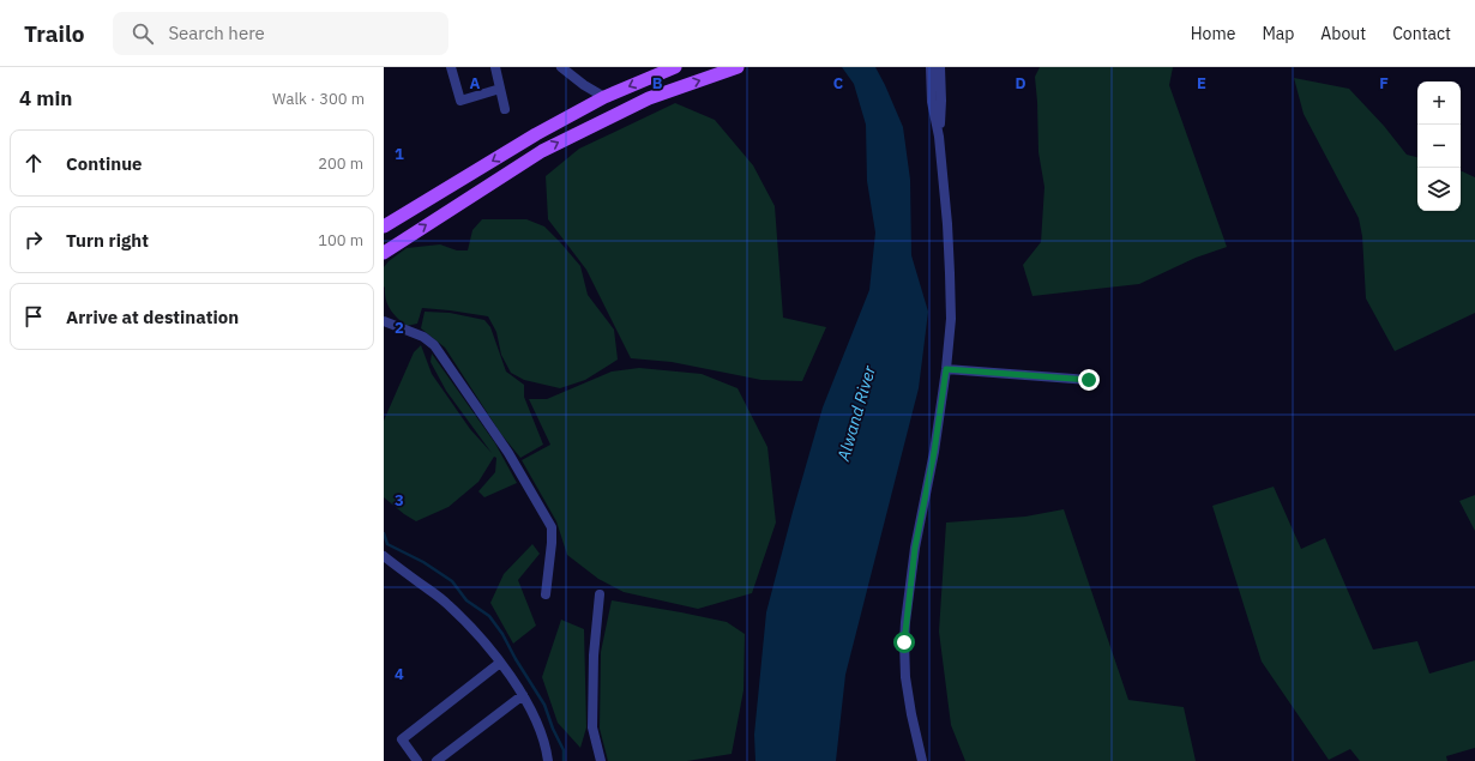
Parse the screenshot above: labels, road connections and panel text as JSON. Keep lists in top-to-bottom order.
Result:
{
  "water": ["Alwand River"],
  "page": {
    "header": "Trailo",
    "search": "Search here",
    "nav": [
      "Home",
      "Map",
      "About",
      "Contact"
    ],
    "heading": ["4 min", "Walk · 300 m"],
    "map_buttons": ["+", "−"],
    "list": [
      ["Continue", "200 m"],
      ["Turn right", "100 m"],
      "Arrive at destination"
    ]
  },
  "grid": {
    "columns": [
      "A",
      "B",
      "C",
      "D",
      "E",
      "F"
    ],
    "rows": [
      "1",
      "2",
      "3",
      "4"
    ]
  }
}
